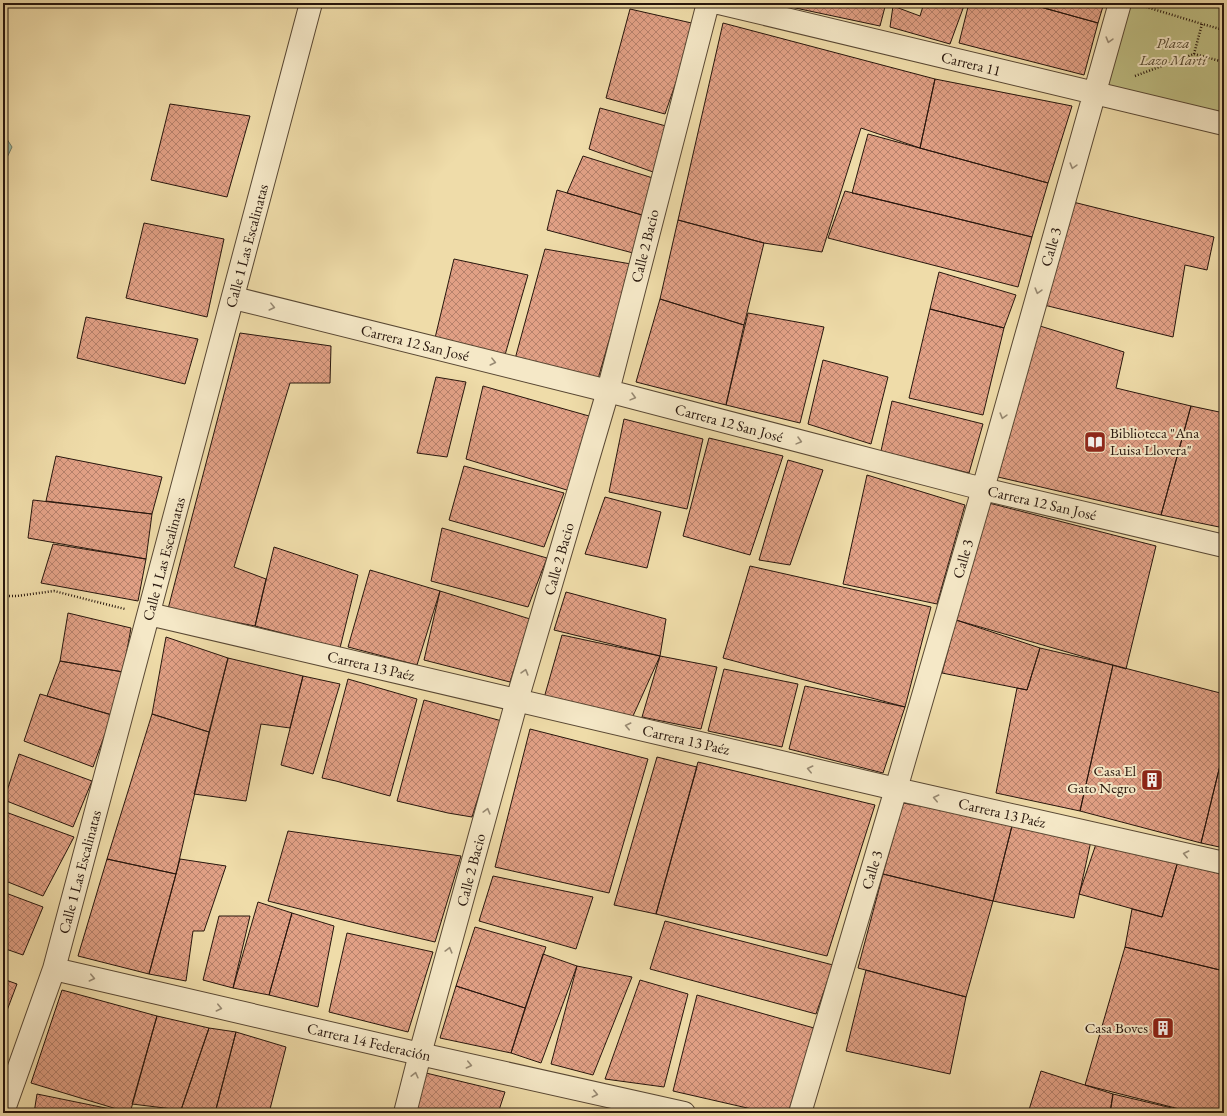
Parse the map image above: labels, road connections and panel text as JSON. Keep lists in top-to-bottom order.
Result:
{
  "streets": {
    "street": [
      "Carrera 11",
      "Calle 1 Las Escalinatas",
      "Calle 2 Bacio",
      "Calle 3",
      "Carrera 12 San José",
      "Carrera 13 Paéz",
      "Carrera 14 Federación"
    ]
  },
  "crossings": [
    ["Carrera 11", "Calle 3"],
    ["Calle 1 Las Escalinatas", "Carrera 12 San José"],
    ["Calle 1 Las Escalinatas", "Carrera 13 Paéz"],
    ["Calle 1 Las Escalinatas", "Carrera 14 Federación"],
    ["Calle 2 Bacio", "Carrera 12 San José"],
    ["Calle 2 Bacio", "Carrera 13 Paéz"],
    ["Calle 2 Bacio", "Carrera 14 Federación"],
    ["Calle 3", "Carrera 12 San José"],
    ["Calle 3", "Carrera 13 Paéz"]
  ],
  "one_way": [
    "Calle 2 Bacio",
    "Calle 3",
    "Carrera 12 San José",
    "Carrera 13 Paéz",
    "Carrera 14 Federación"
  ],
  "parks": ["Plaza Lazo Martí"],
  "places": {
    "library": ["Biblioteca \"Ana Luisa Llovera\""],
    "building": ["Casa El Gato Negro", "Casa Boves"]
  }
}
